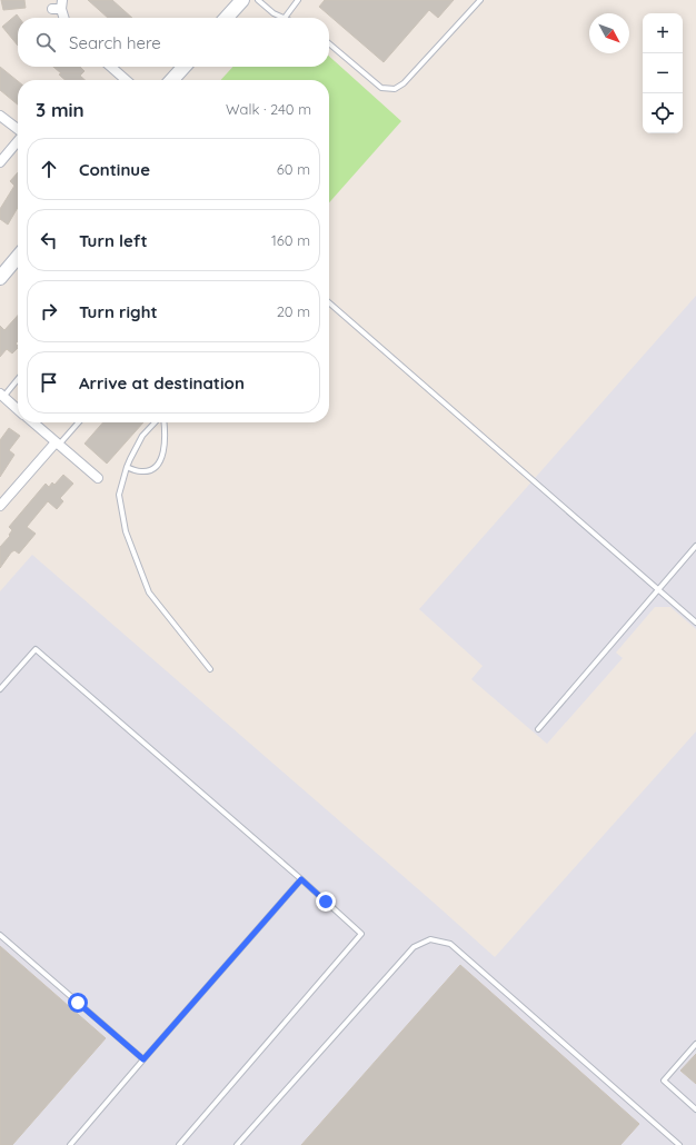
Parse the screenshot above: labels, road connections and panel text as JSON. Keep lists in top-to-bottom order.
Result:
{
  "north": "bottom right",
  "page": {
    "map_buttons": ["+", "−"],
    "search": "Search here",
    "heading": ["3 min", "Walk · 240 m"],
    "list": [
      ["Continue", "60 m"],
      ["Turn left", "160 m"],
      ["Turn right", "20 m"],
      "Arrive at destination"
    ]
  }
}
